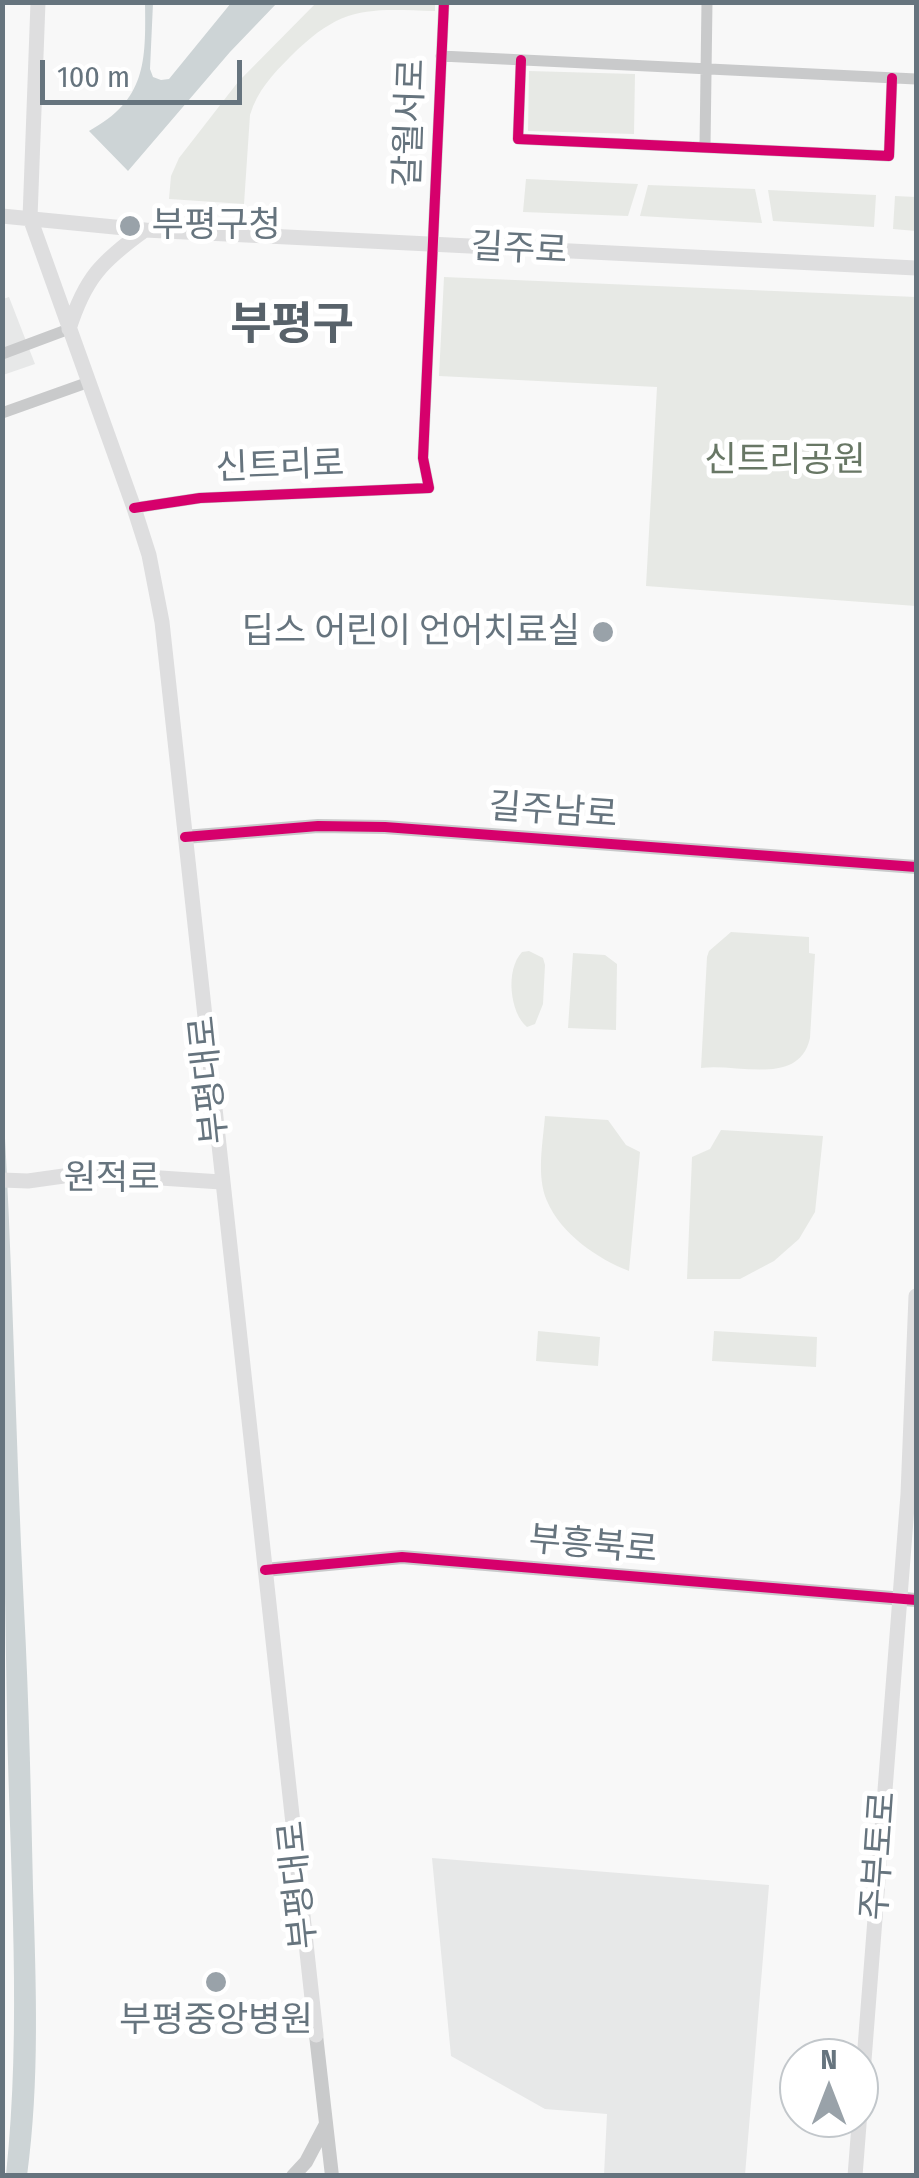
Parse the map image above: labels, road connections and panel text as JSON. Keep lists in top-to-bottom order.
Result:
{
  "streets": {
    "main road": [
      "길주로",
      "부평대로",
      "원적로",
      "주부토로"
    ],
    "street": [
      "갈월서로",
      "신트리로",
      "길주남로",
      "부흥북로"
    ]
  },
  "crossings": [
    ["갈월서로", "길주로"],
    ["갈월서로", "신트리로"],
    ["길주로", "부평대로"],
    ["신트리로", "부평대로"],
    ["길주남로", "부평대로"],
    ["부평대로", "원적로"],
    ["부평대로", "부흥북로"],
    ["부흥북로", "주부토로"]
  ],
  "districts": ["부평구"],
  "parks": ["신트리공원"],
  "places": ["부평구청", "딥스 어린이 언어치료실", "부평중앙병원"],
  "scale_bar": "100 m",
  "north": "top"
}
